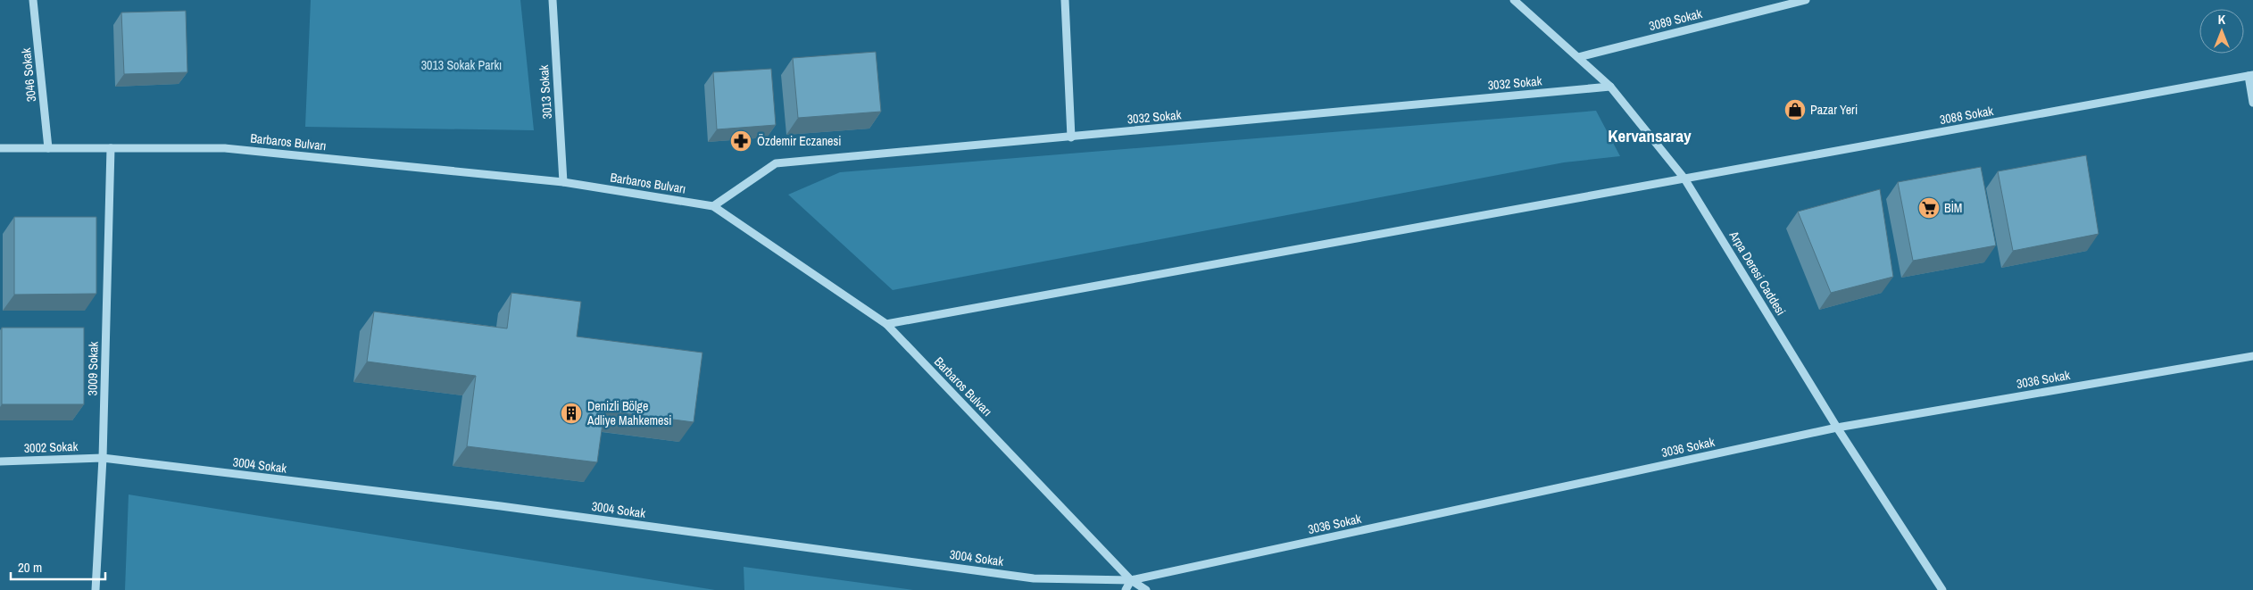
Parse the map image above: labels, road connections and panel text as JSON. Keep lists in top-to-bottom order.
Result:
{
  "streets": {
    "street": [
      "3089 Sokak",
      "3046 Sokak",
      "3032 Sokak",
      "3013 Sokak",
      "3088 Sokak",
      "Barbaros Bulvarı",
      "Arpa Deresi Caddesi",
      "3009 Sokak",
      "3036 Sokak",
      "3002 Sokak",
      "3004 Sokak"
    ]
  },
  "crossings": [
    ["3089 Sokak", "Arpa Deresi Caddesi"],
    ["3046 Sokak", "Barbaros Bulvarı"],
    ["3032 Sokak", "Barbaros Bulvarı"],
    ["3032 Sokak", "Arpa Deresi Caddesi"],
    ["3013 Sokak", "Barbaros Bulvarı"],
    ["3088 Sokak", "Barbaros Bulvarı"],
    ["3088 Sokak", "Arpa Deresi Caddesi"],
    ["Barbaros Bulvarı", "3009 Sokak"],
    ["Barbaros Bulvarı", "3036 Sokak"],
    ["Barbaros Bulvarı", "3004 Sokak"],
    ["Arpa Deresi Caddesi", "3036 Sokak"],
    ["3009 Sokak", "3002 Sokak"],
    ["3009 Sokak", "3004 Sokak"],
    ["3036 Sokak", "3004 Sokak"],
    ["3002 Sokak", "3004 Sokak"]
  ],
  "districts": ["Kervansaray"],
  "parks": ["3013 Sokak Parkı"],
  "places": {
    "shop": ["Pazar Yeri"],
    "pharmacy": ["Özdemir Eczanesi"],
    "supermarket": ["BİM"],
    "building": ["Denizli Bölge Adliye Mahkemesi"]
  },
  "scale_bar": "20 m",
  "north": "top"
}
